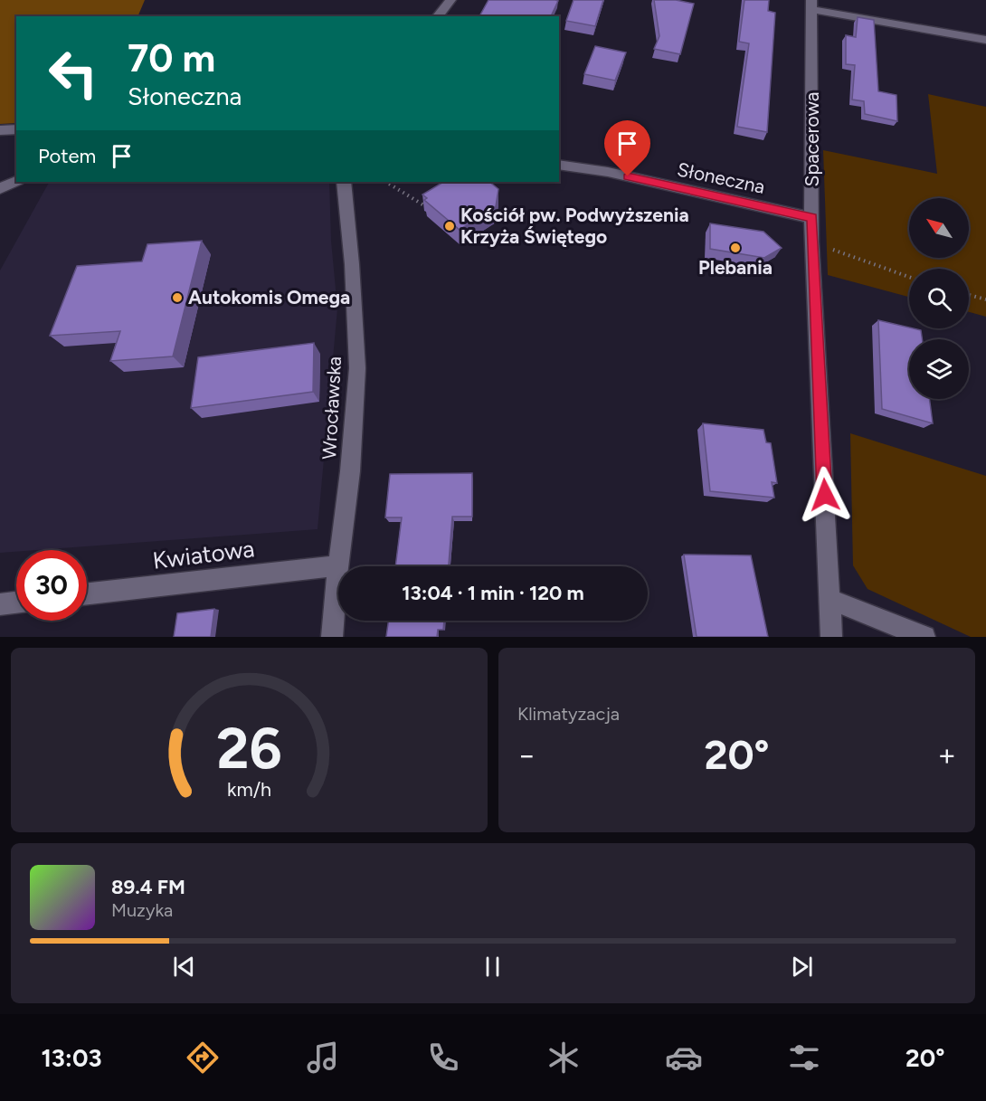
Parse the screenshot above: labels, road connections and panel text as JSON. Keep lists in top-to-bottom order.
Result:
{
  "streets": {
    "street": [
      "Spacerowa",
      "Słoneczna",
      "Wrocławska",
      "Kwiatowa"
    ]
  },
  "crossings": [
    ["Spacerowa", "Słoneczna"],
    ["Wrocławska", "Kwiatowa"]
  ],
  "places": ["Kościół pw. Podwyższenia Krzyża Świętego", "Plebania", "Autokomis Omega"],
  "north": "top left",
  "page": {
    "turn": ["70 m", "Słoneczna"],
    "then": "Potem",
    "limit": "30",
    "trip": "13:04 · 1 min · 120 m",
    "tile": "Klimatyzacja",
    "heat": ["−", "20°", "+"],
    "song": ["89.4 FM", "Muzyka"],
    "tabs": ["13:03", "20°"],
    "gauge": ["26", "km/h"]
  }
}
